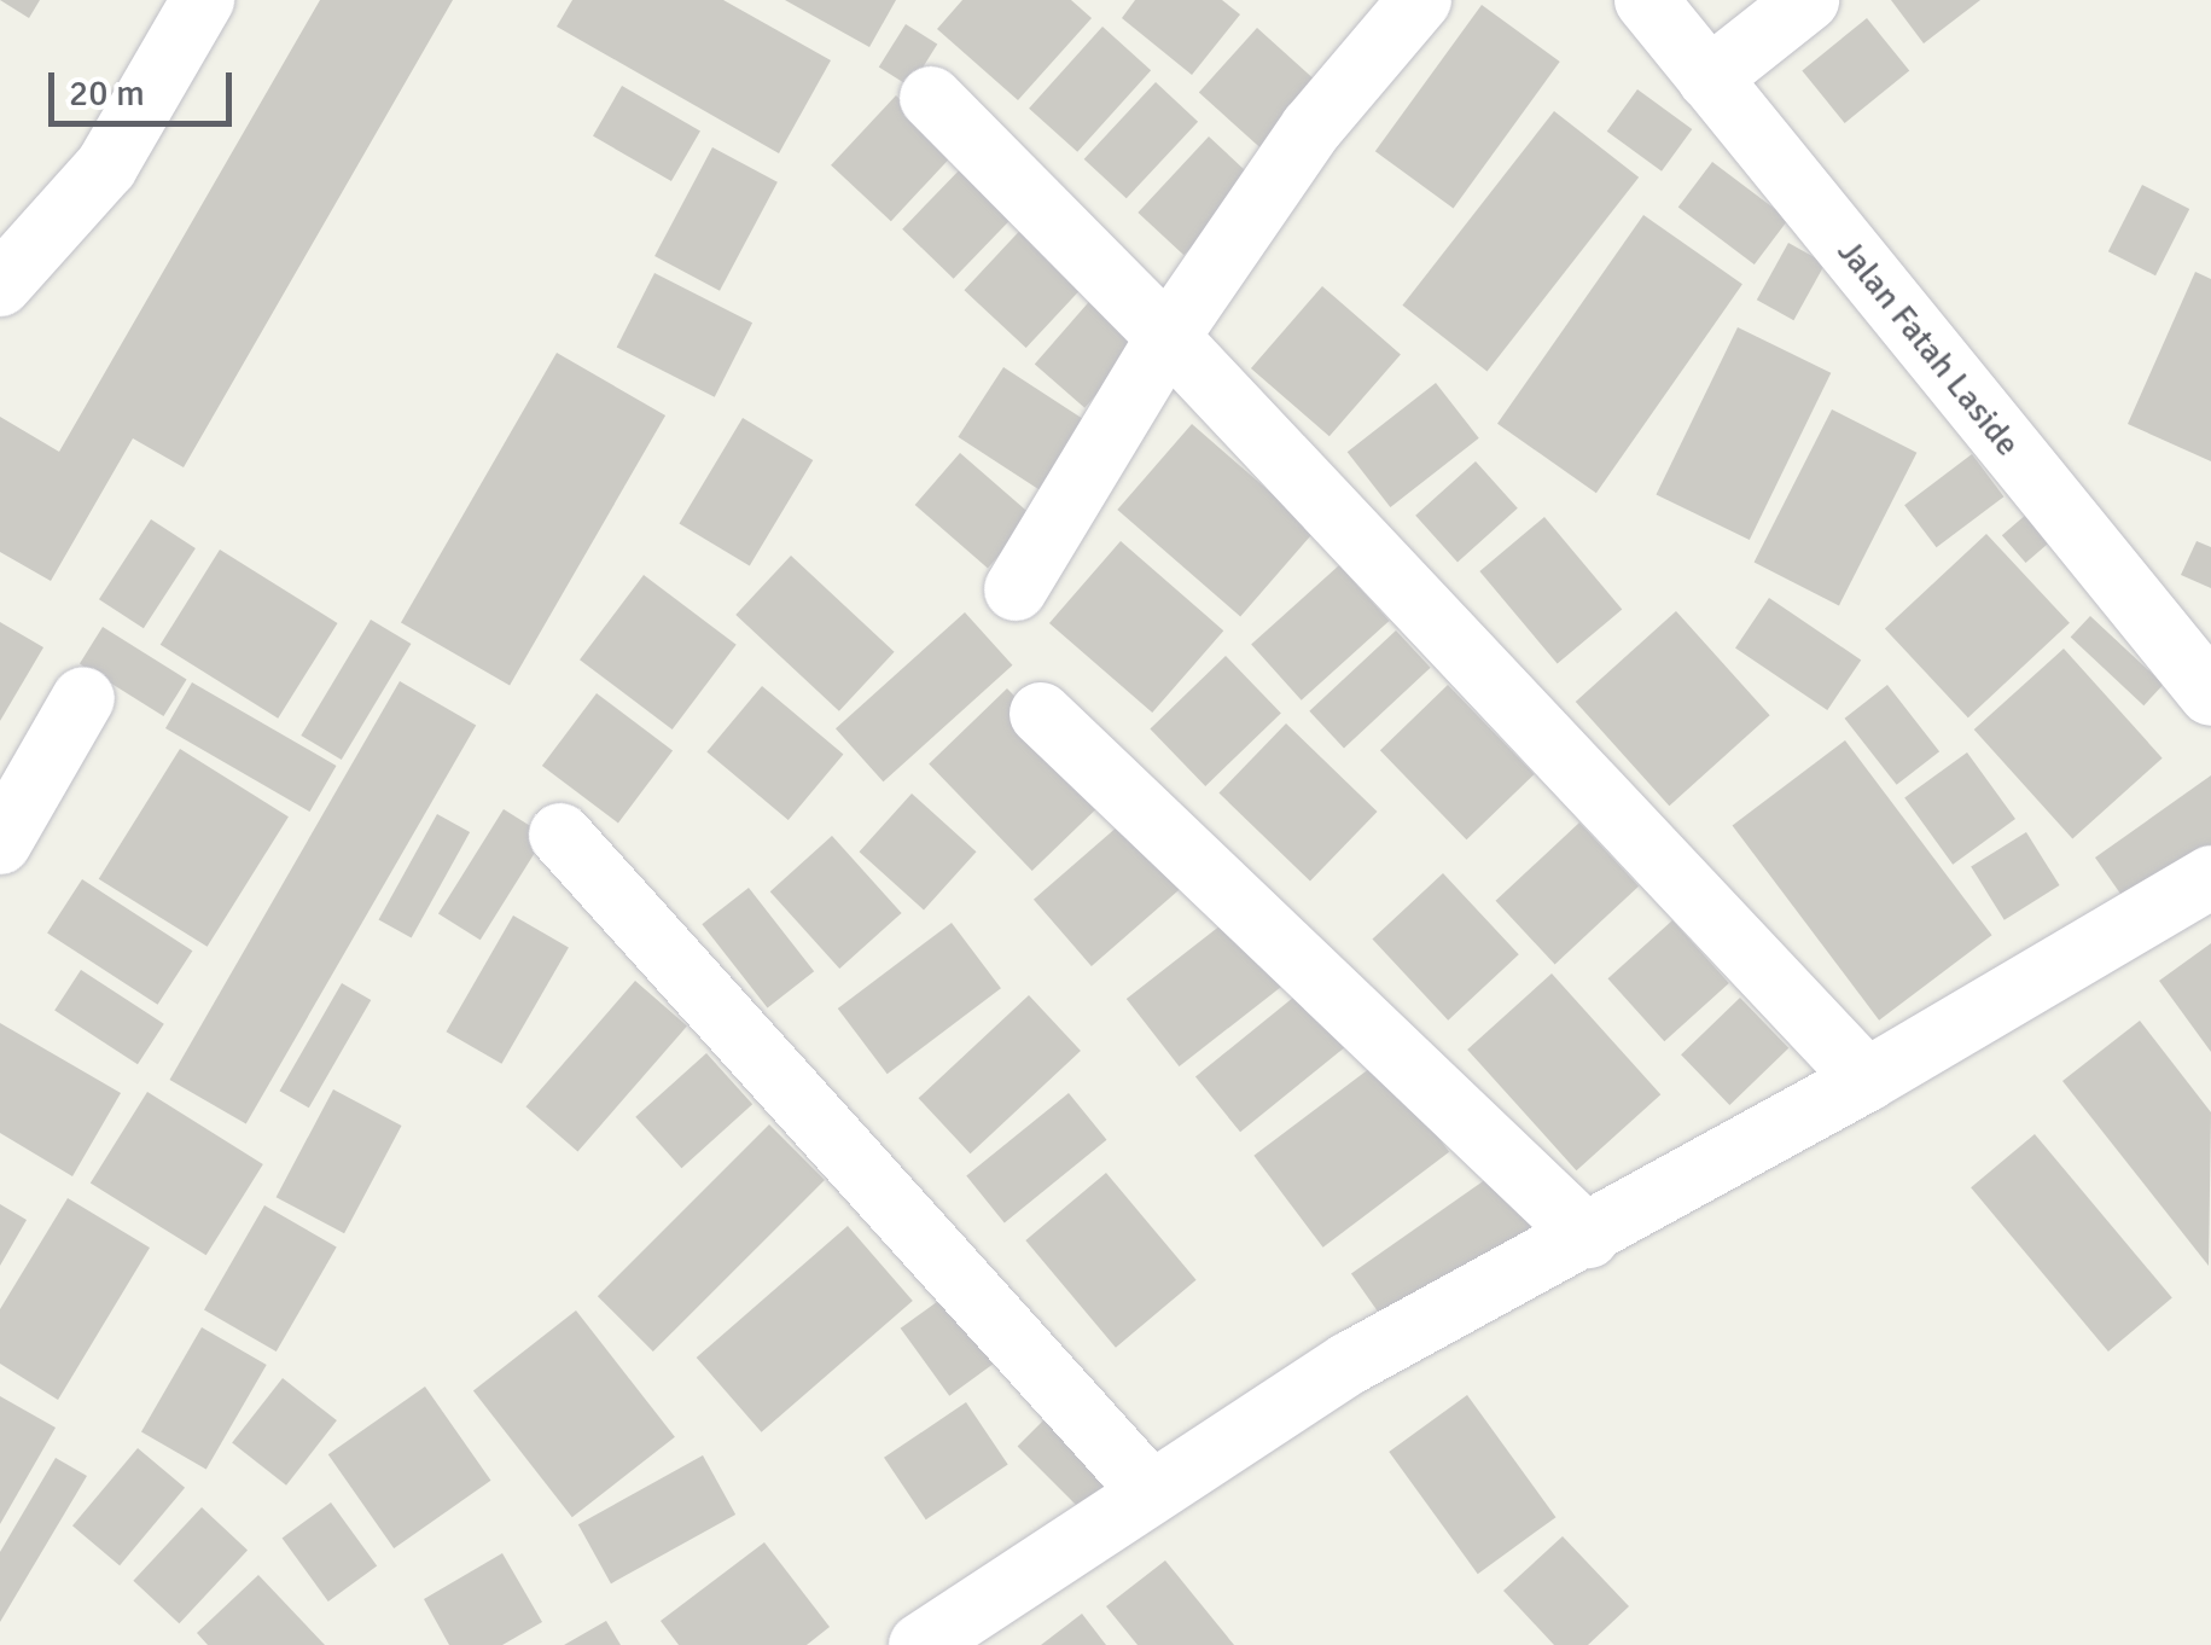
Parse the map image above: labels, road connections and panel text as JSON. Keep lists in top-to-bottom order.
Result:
{
  "streets": {
    "street": ["Jalan Fatah Laside"]
  },
  "scale_bar": "20 m"
}
